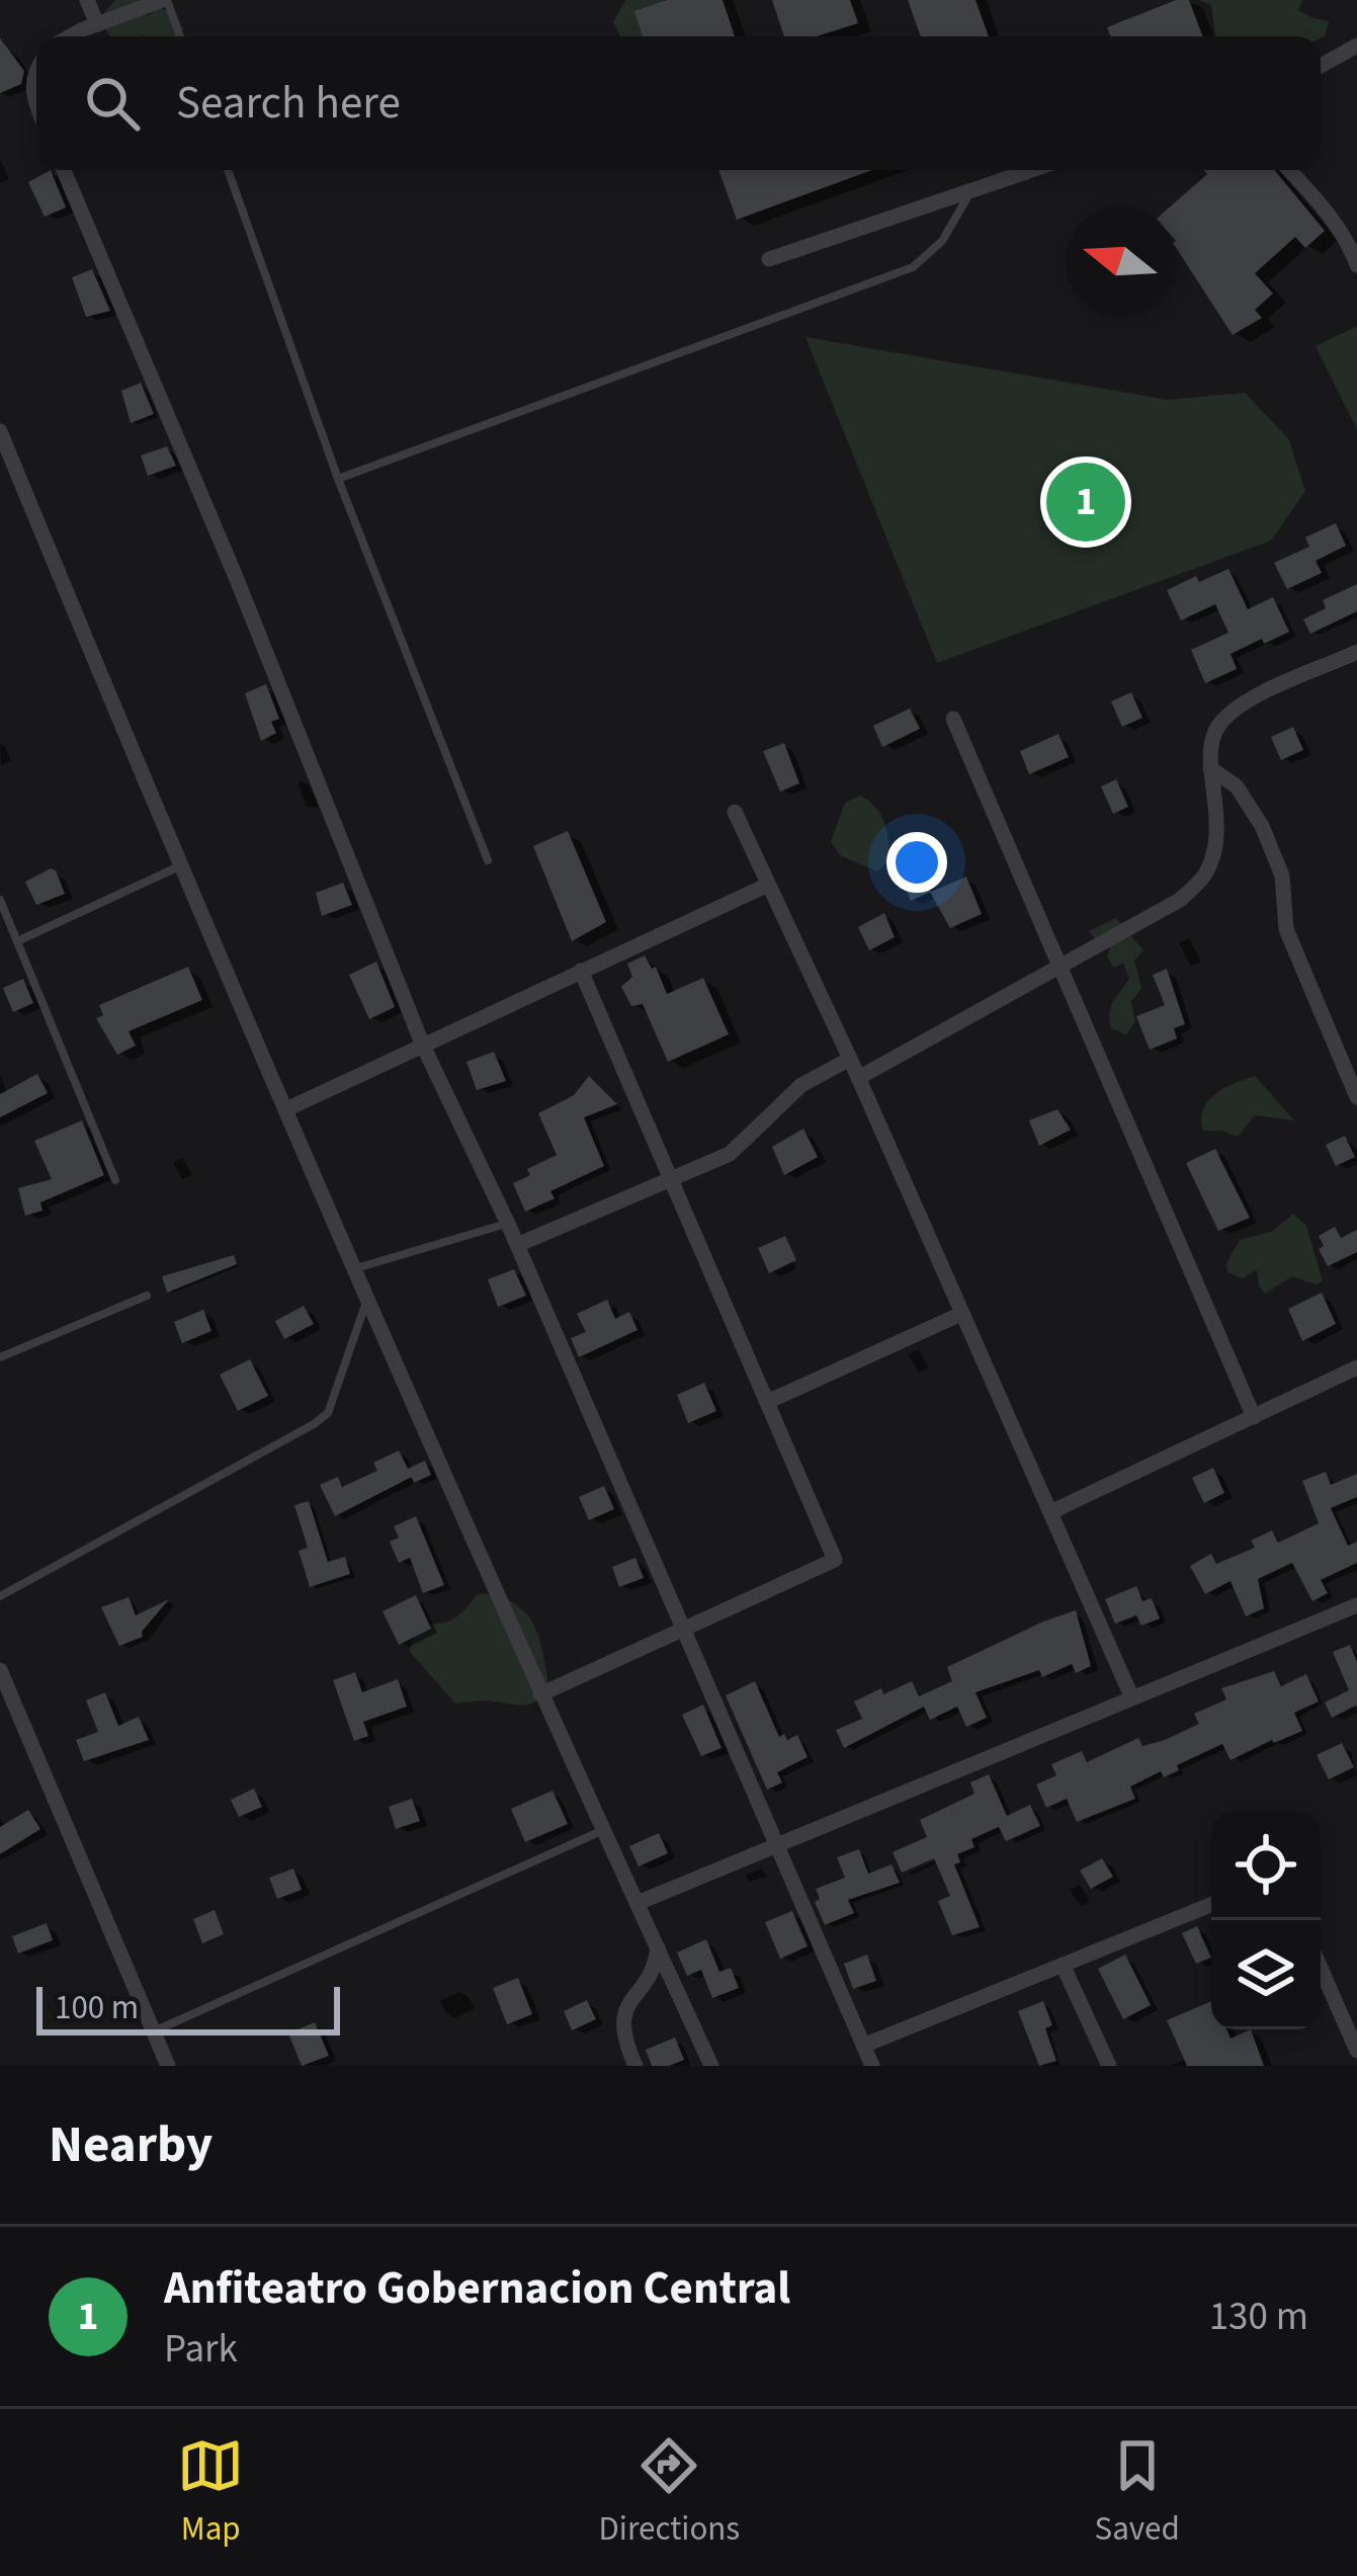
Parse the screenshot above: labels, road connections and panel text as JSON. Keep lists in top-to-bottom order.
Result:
{
  "scale_bar": "100 m",
  "north": "left",
  "page": {
    "search": "Search here",
    "pins": "1",
    "scale": "100 m",
    "heading": "Nearby",
    "list": [
      {
        "mark": "1",
        "name": "Anfiteatro Gobernacion Central",
        "note": "Park",
        "value": "130 m"
      }
    ],
    "nav": ["Map", "Directions", "Saved"]
  }
}
